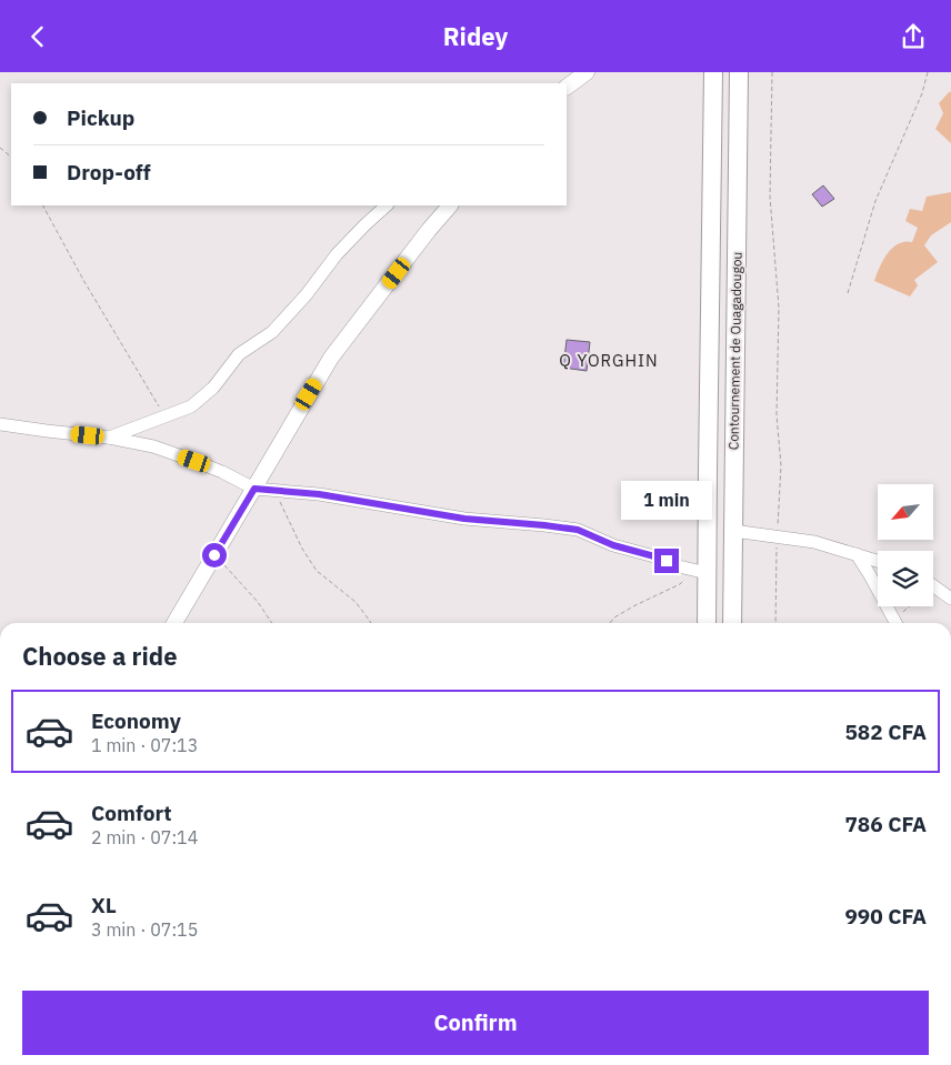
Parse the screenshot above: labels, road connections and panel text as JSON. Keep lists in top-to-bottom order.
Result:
{
  "streets": {
    "highway": ["Contournement de Ouagadougou"]
  },
  "districts": ["Q YORGHIN"],
  "north": "bottom left",
  "page": {
    "header": "Ridey",
    "banner": ["Pickup", "Drop-off"],
    "bubble": "1 min",
    "heading": "Choose a ride",
    "list": [
      {
        "name": "Economy",
        "note": "1 min · 07:13",
        "value": "582 CFA"
      },
      {
        "name": "Comfort",
        "note": "2 min · 07:14",
        "value": "786 CFA"
      },
      {
        "name": "XL",
        "note": "3 min · 07:15",
        "value": "990 CFA"
      }
    ],
    "buttons": "Confirm"
  }
}
